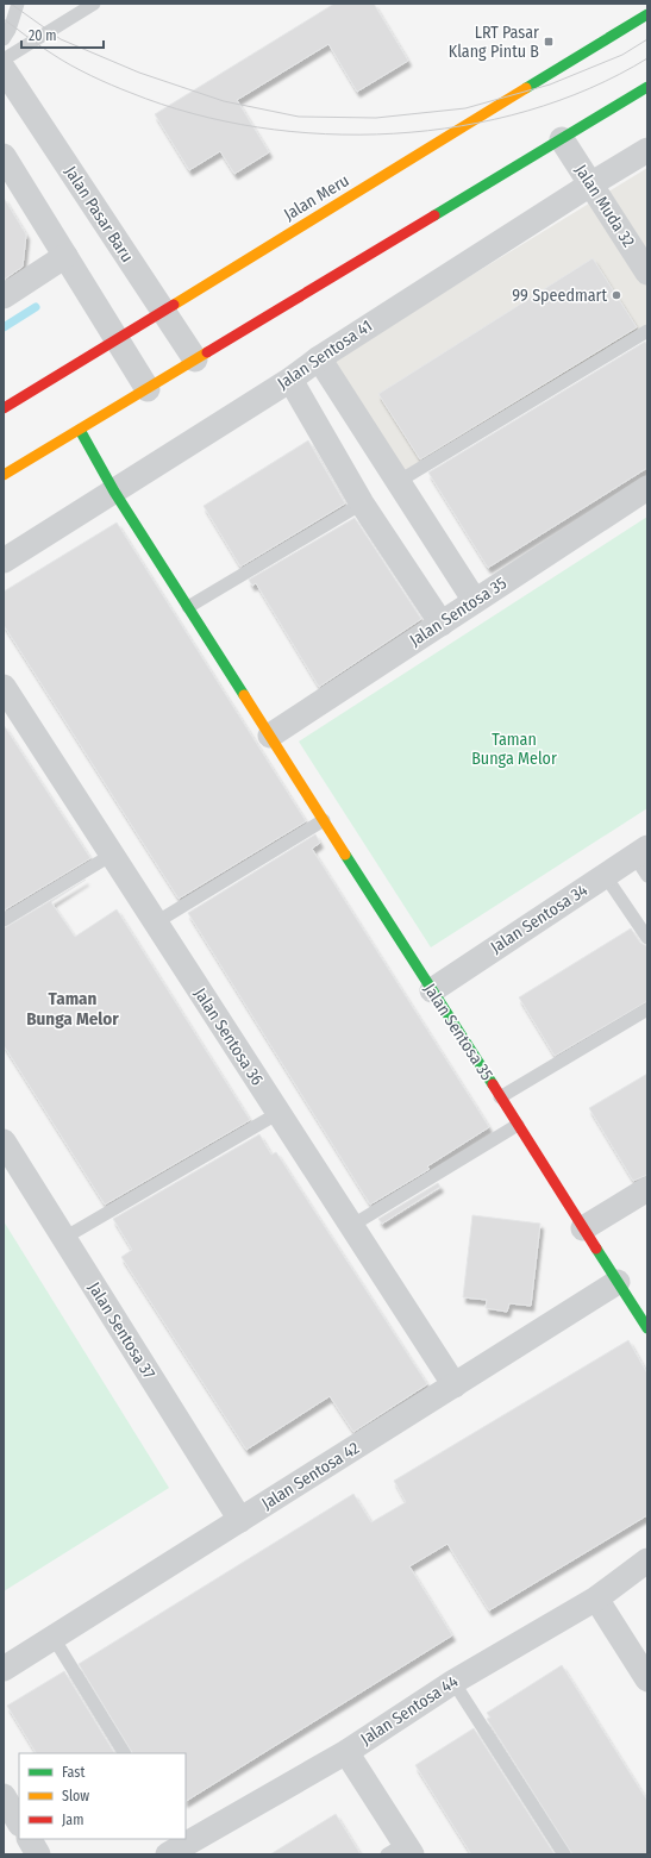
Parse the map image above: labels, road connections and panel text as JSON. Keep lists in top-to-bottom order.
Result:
{
  "streets": {
    "main road": ["Jalan Meru", "Jalan Sentosa 35"],
    "street": [
      "Jalan Muda 32",
      "Jalan Pasar Baru",
      "Jalan Sentosa 41",
      "Jalan Sentosa 34",
      "Jalan Sentosa 36",
      "Jalan Sentosa 37",
      "Jalan Sentosa 42",
      "Jalan Sentosa 44"
    ]
  },
  "crossings": [
    ["Jalan Meru", "Jalan Pasar Baru"],
    ["Jalan Muda 32", "Jalan Sentosa 41"],
    ["Jalan Sentosa 41", "Jalan Sentosa 35"],
    ["Jalan Sentosa 35", "Jalan Sentosa 34"],
    ["Jalan Sentosa 35", "Jalan Sentosa 42"],
    ["Jalan Sentosa 36", "Jalan Sentosa 42"],
    ["Jalan Sentosa 37", "Jalan Sentosa 42"]
  ],
  "districts": ["Taman Bunga Melor"],
  "parks": ["Taman Bunga Melor"],
  "places": {
    "transit": ["LRT Pasar Klang Pintu B"],
    "other": ["99 Speedmart"]
  },
  "legend": ["Fast", "Slow", "Jam"],
  "scale_bar": "20 m"
}
